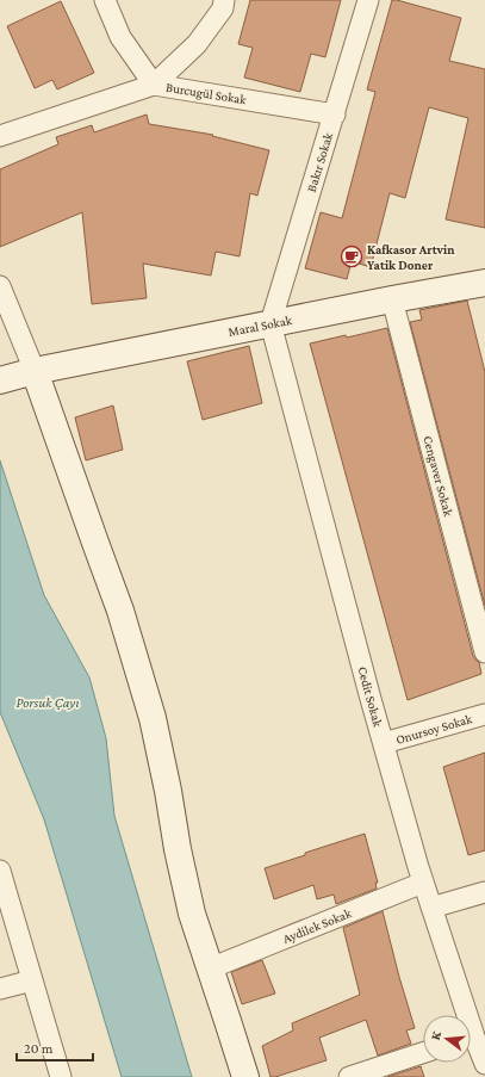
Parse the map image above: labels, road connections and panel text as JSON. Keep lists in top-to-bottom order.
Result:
{
  "streets": {
    "street": [
      "Burcugül Sokak",
      "Bakır Sokak",
      "Maral Sokak",
      "Cengaver Sokak",
      "Cedit Sokak",
      "Onursoy Sokak",
      "Aydilek Sokak"
    ]
  },
  "crossings": [
    ["Burcugül Sokak", "Bakır Sokak"],
    ["Bakır Sokak", "Maral Sokak"],
    ["Bakır Sokak", "Cedit Sokak"],
    ["Maral Sokak", "Cengaver Sokak"],
    ["Maral Sokak", "Cedit Sokak"],
    ["Cedit Sokak", "Onursoy Sokak"],
    ["Cedit Sokak", "Aydilek Sokak"]
  ],
  "water": ["Porsuk Çayı"],
  "places": {
    "cafe": ["Kafkasor Artvin Yatik Doner"]
  },
  "scale_bar": "20 m",
  "north": "left"
}
